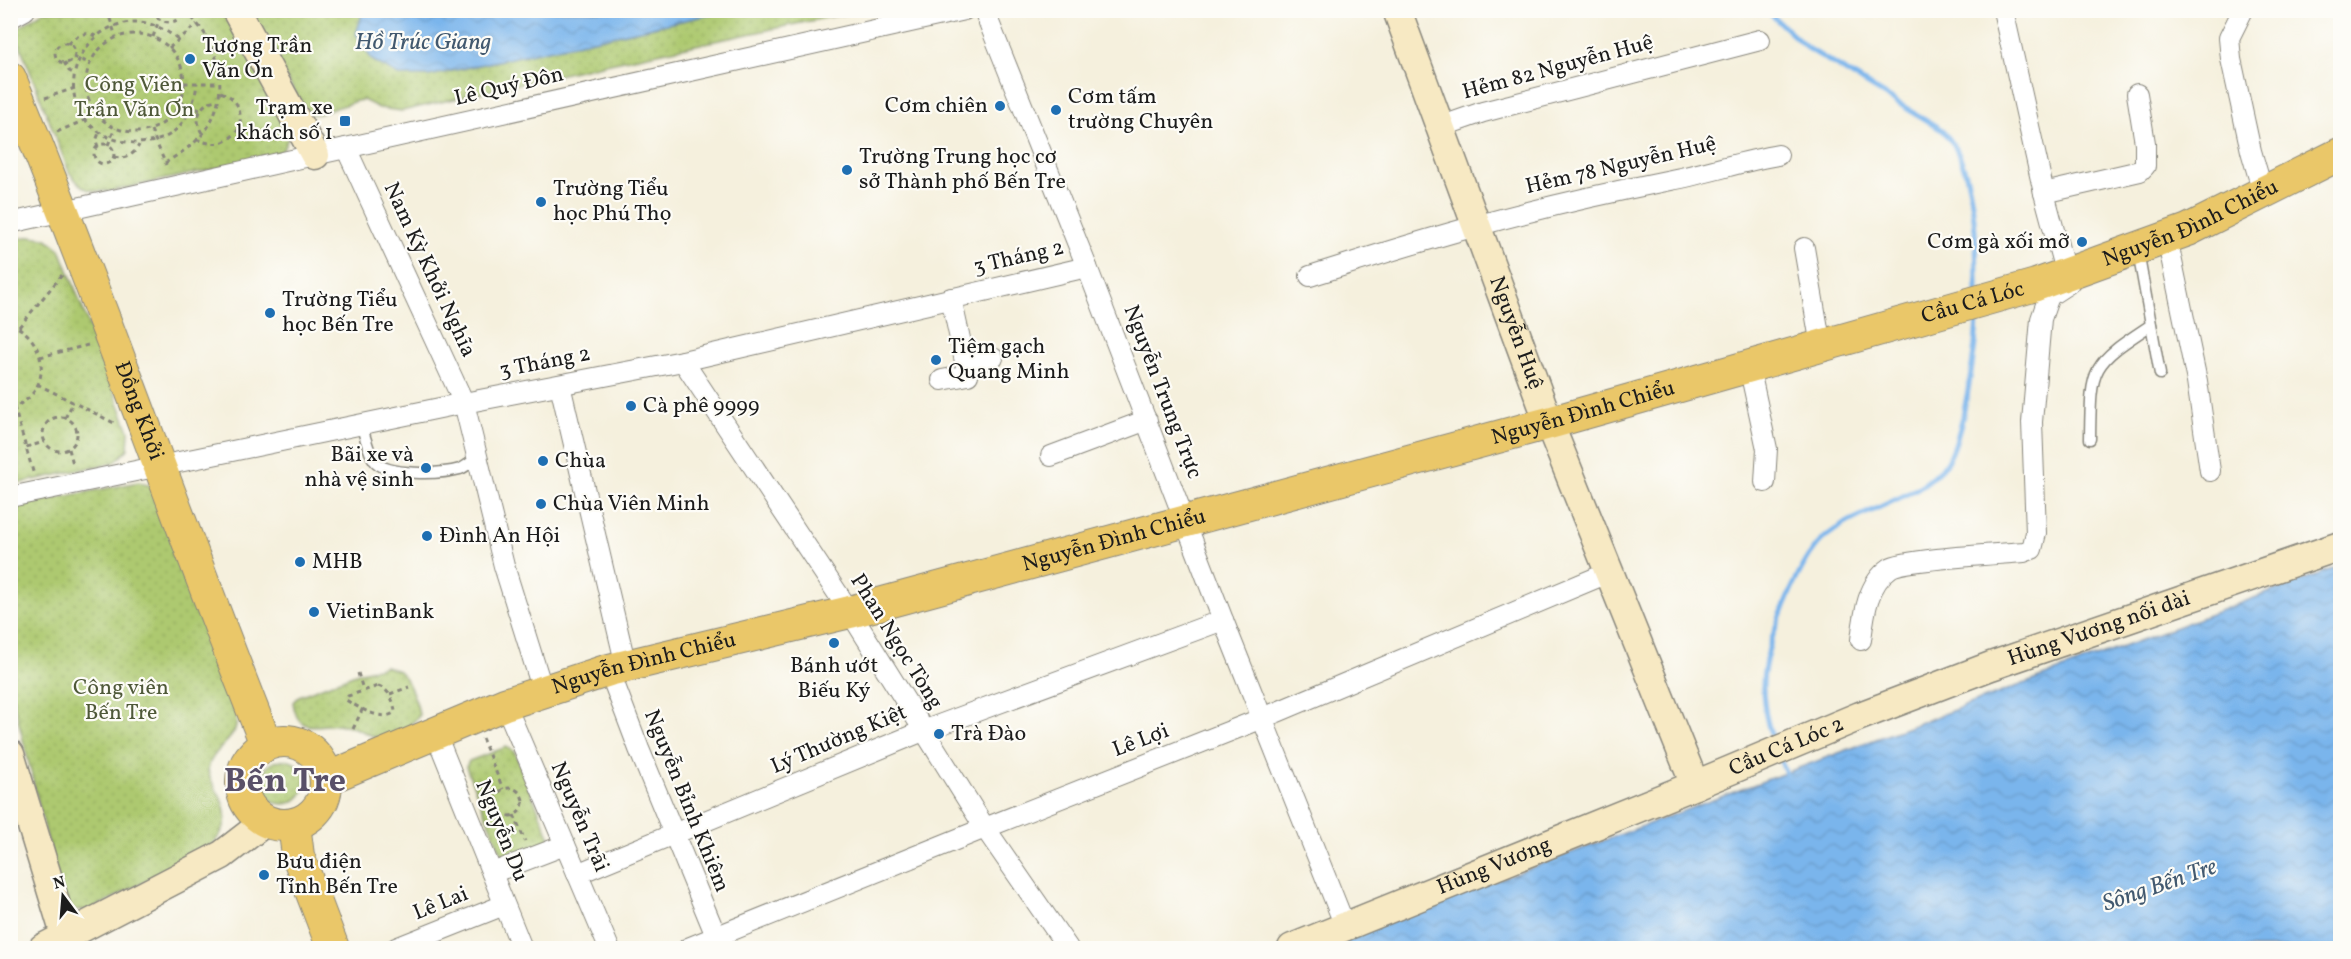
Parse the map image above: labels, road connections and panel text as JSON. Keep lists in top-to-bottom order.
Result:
{
  "streets": {
    "main road": ["Nguyễn Đình Chiểu", "Cầu Cá Lóc", "Đồng Khởi"],
    "street": [
      "Hẻm 82 Nguyễn Huệ",
      "Lê Quý Đôn",
      "Hẻm 78 Nguyễn Huệ",
      "3 Tháng 2",
      "Nam Kỳ Khởi Nghĩa",
      "Nguyễn Huệ",
      "Nguyễn Trung Trực",
      "Hùng Vương nối dài",
      "Phan Ngọc Tòng",
      "Lý Thường Kiệt",
      "Lê Lợi",
      "Cầu Cá Lóc 2",
      "Nguyễn Bỉnh Khiêm",
      "Nguyễn Trãi",
      "Nguyễn Du",
      "Hùng Vương",
      "Lê Lai"
    ]
  },
  "crossings": [
    ["Hẻm 82 Nguyễn Huệ", "Nguyễn Huệ"],
    ["Lê Quý Đôn", "Nam Kỳ Khởi Nghĩa"],
    ["Lê Quý Đôn", "Đồng Khởi"],
    ["Hẻm 78 Nguyễn Huệ", "Nguyễn Huệ"],
    ["Nguyễn Đình Chiểu", "Nam Kỳ Khởi Nghĩa"],
    ["Nguyễn Đình Chiểu", "Cầu Cá Lóc"],
    ["Nguyễn Đình Chiểu", "Nguyễn Huệ"],
    ["Nguyễn Đình Chiểu", "Nguyễn Trung Trực"],
    ["Nguyễn Đình Chiểu", "Đồng Khởi"],
    ["Nguyễn Đình Chiểu", "Phan Ngọc Tòng"],
    ["Nguyễn Đình Chiểu", "Nguyễn Bỉnh Khiêm"],
    ["Nguyễn Đình Chiểu", "Nguyễn Trãi"],
    ["Nguyễn Đình Chiểu", "Nguyễn Du"],
    ["3 Tháng 2", "Nam Kỳ Khởi Nghĩa"],
    ["3 Tháng 2", "Nguyễn Trung Trực"],
    ["3 Tháng 2", "Đồng Khởi"],
    ["3 Tháng 2", "Phan Ngọc Tòng"],
    ["3 Tháng 2", "Nguyễn Bỉnh Khiêm"],
    ["Nguyễn Huệ", "Lê Lợi"],
    ["Nguyễn Huệ", "Cầu Cá Lóc 2"],
    ["Nguyễn Huệ", "Hùng Vương"],
    ["Nguyễn Trung Trực", "Lý Thường Kiệt"],
    ["Nguyễn Trung Trực", "Lê Lợi"],
    ["Nguyễn Trung Trực", "Hùng Vương"],
    ["Hùng Vương nối dài", "Cầu Cá Lóc 2"],
    ["Phan Ngọc Tòng", "Lý Thường Kiệt"],
    ["Phan Ngọc Tòng", "Lê Lợi"],
    ["Lý Thường Kiệt", "Nguyễn Bỉnh Khiêm"],
    ["Lý Thường Kiệt", "Nguyễn Trãi"],
    ["Lê Lợi", "Nguyễn Bỉnh Khiêm"],
    ["Cầu Cá Lóc 2", "Hùng Vương"],
    ["Nguyễn Du", "Lê Lai"]
  ],
  "districts": ["Bến Tre"],
  "water": ["Hồ Trúc Giang", "Sông Bến Tre"],
  "parks": ["Công Viên Trần Văn Ơn", "Công viên Bến Tre"],
  "places": {
    "other": [
      "Tượng Trần Văn Ơn",
      "Cơm chiên",
      "Cơm tấm trường Chuyên",
      "Trường Trung học cơ sở Thành phố Bến Tre",
      "Trường Tiểu học Phú Thọ",
      "Cơm gà xối mỡ",
      "Trường Tiểu học Bến Tre",
      "Tiệm gạch Quang Minh",
      "Cà phê 9999",
      "Chùa",
      "Bãi xe và nhà vệ sinh",
      "Chùa Viên Minh",
      "Đình An Hội",
      "MHB",
      "VietinBank",
      "Bánh ướt Biếu Ký",
      "Trà Đào",
      "Bưu điện Tỉnh Bến Tre"
    ],
    "transit": ["Trạm xe khách số 1"]
  },
  "north": "top"
}
